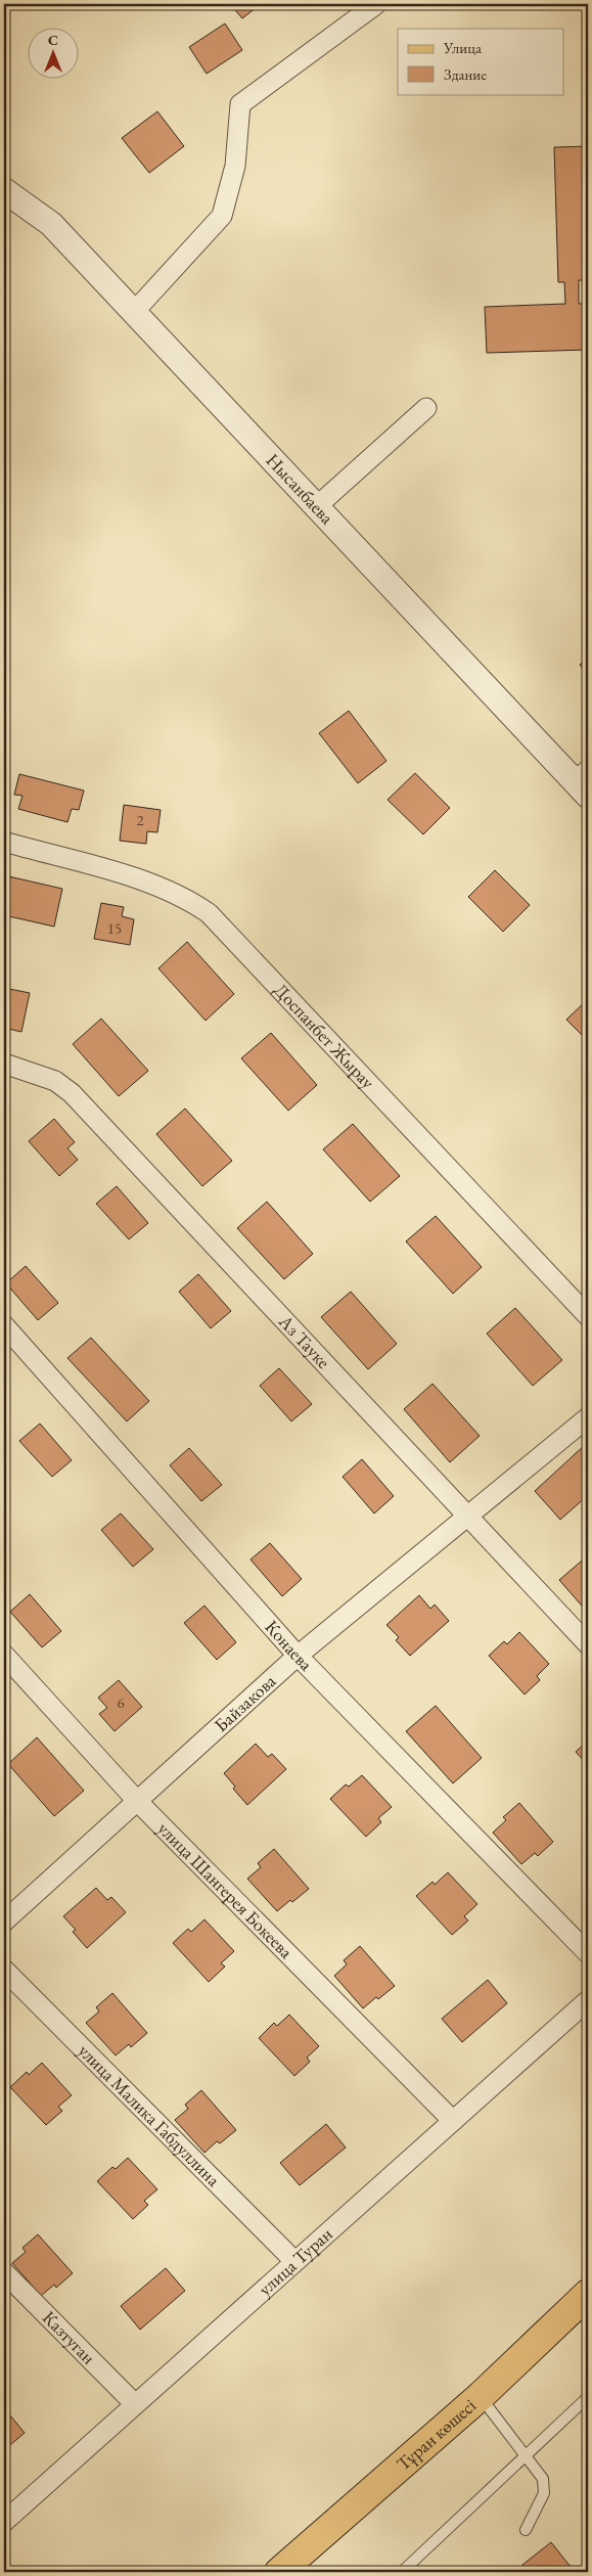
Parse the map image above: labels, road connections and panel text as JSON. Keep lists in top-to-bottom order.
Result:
{
  "streets": {
    "main road": ["Тұран көшесі"],
    "street": [
      "Нысанбаева",
      "Доспанбет Жырау",
      "Аз Тауке",
      "Конаева",
      "Байзакова",
      "улица Шангерея Бокеева",
      "улица Малика Габдуллина",
      "улица Туран",
      "Казтуган"
    ]
  },
  "crossings": [
    ["Аз Тауке", "Байзакова"],
    ["Конаева", "Байзакова"],
    ["Байзакова", "улица Шангерея Бокеева"],
    ["улица Шангерея Бокеева", "улица Туран"],
    ["улица Малика Габдуллина", "улица Туран"],
    ["улица Туран", "Казтуган"]
  ],
  "house_numbers": ["2", "15", "6"],
  "legend": ["Улица", "Здание"],
  "north": "top"
}
